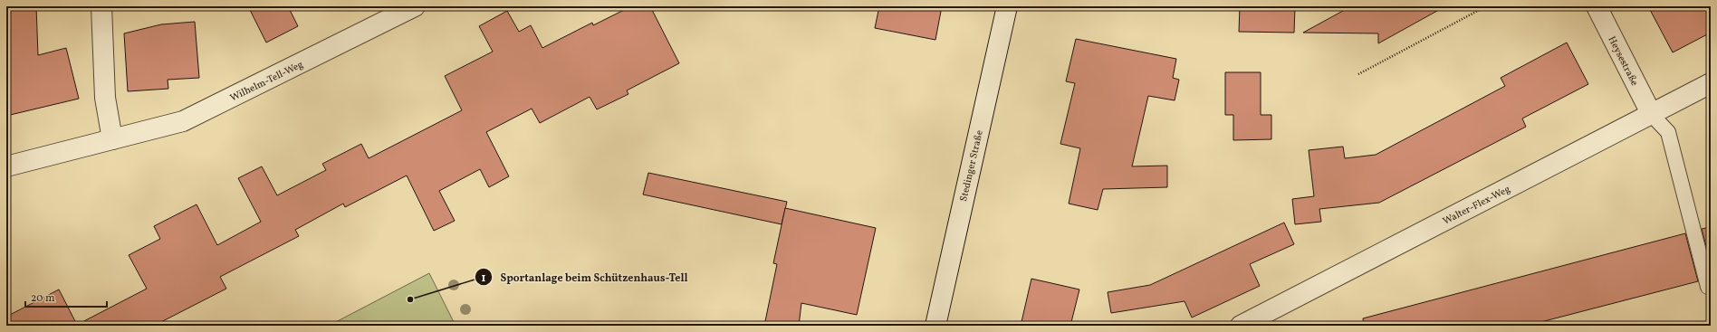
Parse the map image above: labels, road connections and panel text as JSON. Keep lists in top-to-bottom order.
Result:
{
  "streets": {
    "street": [
      "Heysestraße",
      "Wilhelm-Tell-Weg",
      "Stedinger Straße",
      "Walter-Flex-Weg"
    ]
  },
  "crossings": [
    ["Heysestraße", "Walter-Flex-Weg"]
  ],
  "places": ["Sportanlage beim Schützenhaus-Tell"],
  "scale_bar": "20 m"
}
